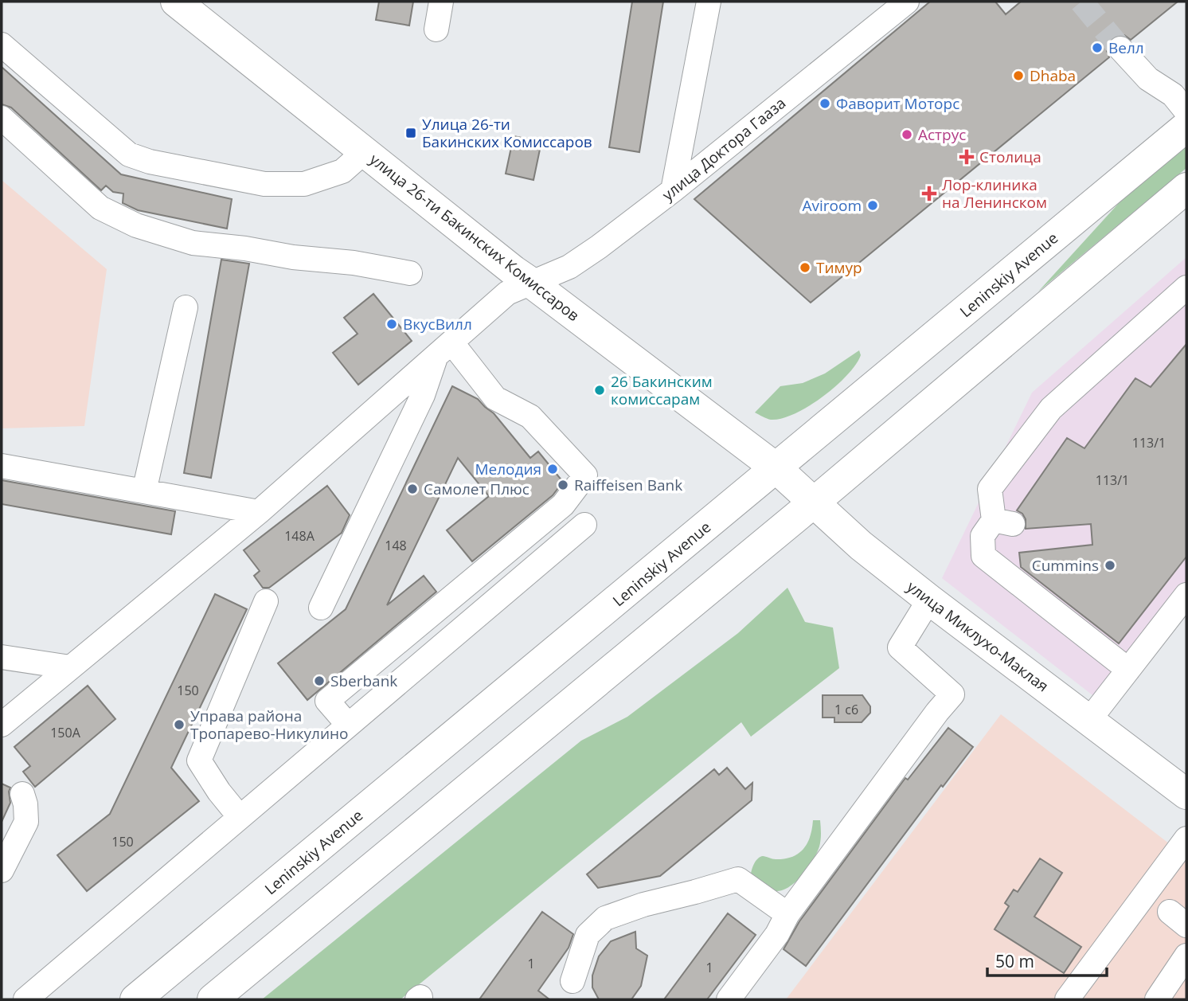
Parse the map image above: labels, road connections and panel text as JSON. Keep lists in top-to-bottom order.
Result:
{
  "streets": {
    "main road": ["улица 26-ти Бакинских Комиссаров", "Leninskiy Avenue", "улица Миклухо-Маклая"],
    "street": ["улица Доктора Гааза"]
  },
  "crossings": [
    ["улица Доктора Гааза", "улица 26-ти Бакинских Комиссаров"],
    ["улица 26-ти Бакинских Комиссаров", "Leninskiy Avenue"],
    ["улица 26-ти Бакинских Комиссаров", "улица Миклухо-Маклая"],
    ["Leninskiy Avenue", "улица Миклухо-Маклая"]
  ],
  "places": {
    "other": [
      "Велл",
      "Dhaba",
      "Фаворит Моторс",
      "Аструс",
      "Aviroom",
      "Тимур",
      "ВкусВилл",
      "26 Бакинским комиссарам",
      "Мелодия",
      "Raiffeisen Bank",
      "Самолет Плюс",
      "Cummins",
      "Sberbank",
      "Управа района Тропарево-Никулино"
    ],
    "transit": ["Улица 26-ти Бакинских Комиссаров"],
    "health": ["Столица", "Лор-клиника на Ленинском"]
  },
  "house_numbers": [
    "113/1",
    "113/1",
    "148А",
    "148",
    "150",
    "1 с6",
    "150А",
    "150",
    "1",
    "1"
  ],
  "scale_bar": "50 m"
}
